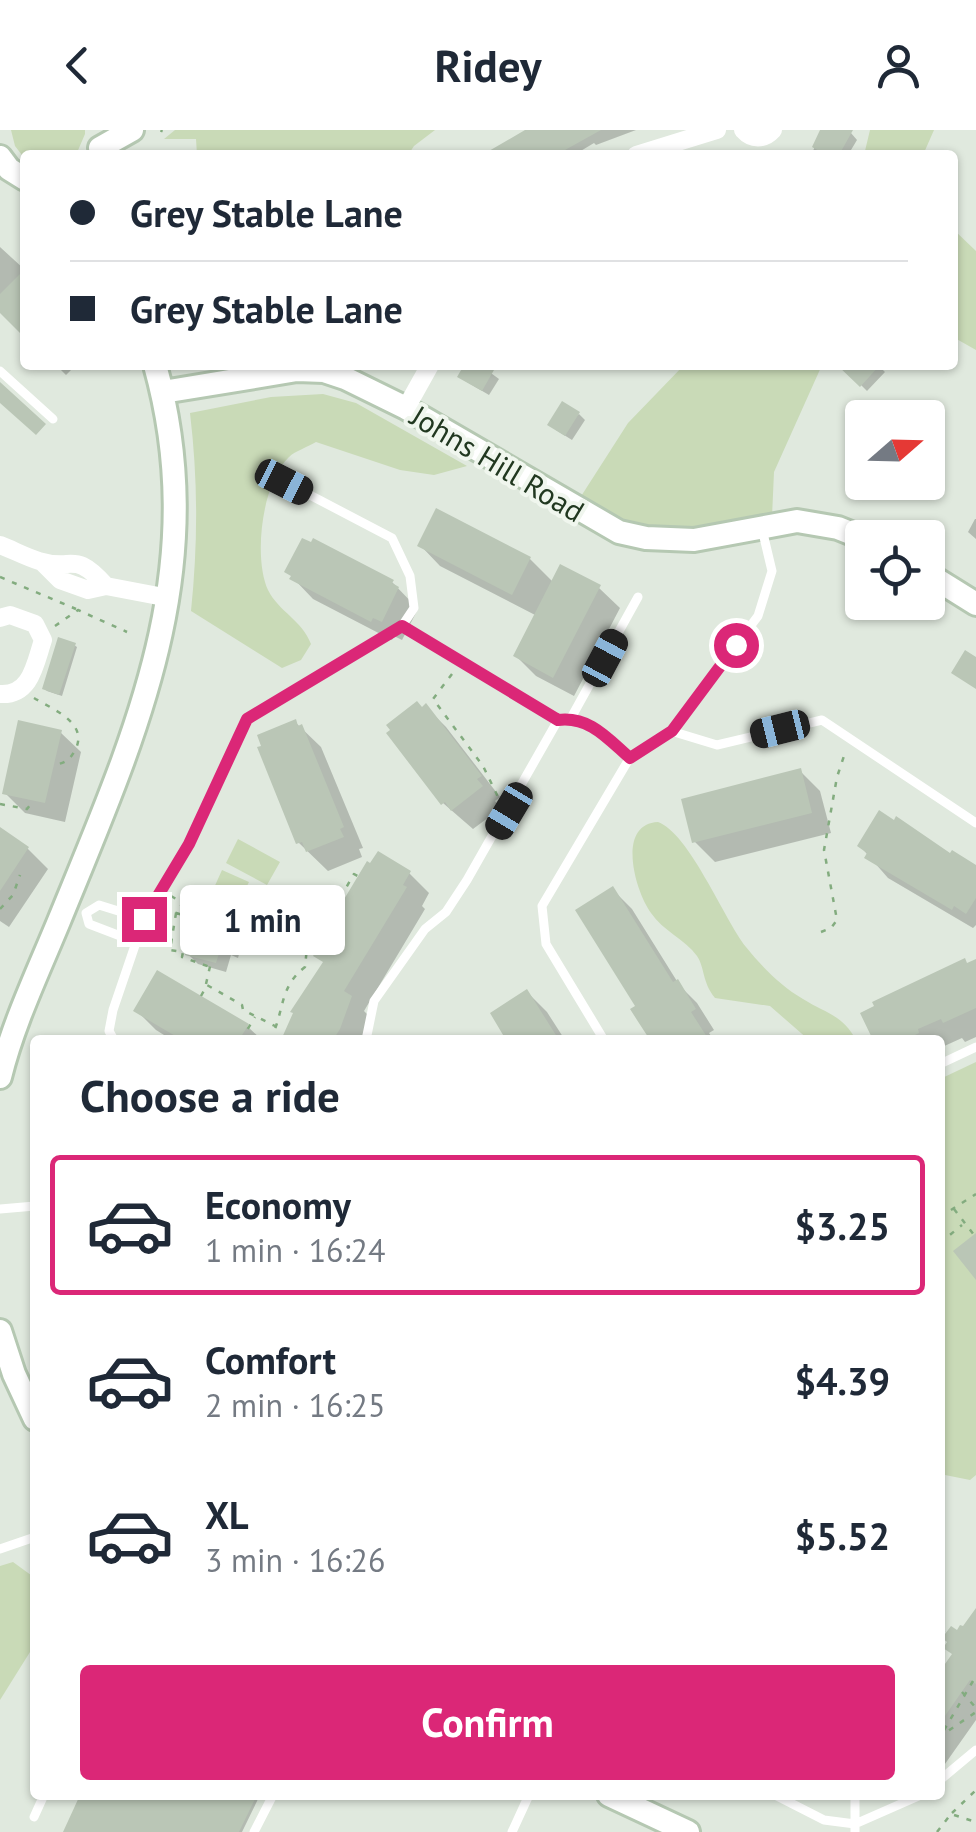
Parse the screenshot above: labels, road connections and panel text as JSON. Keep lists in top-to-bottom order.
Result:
{
  "streets": {
    "main road": ["Johns Hill Road"]
  },
  "north": "right",
  "page": {
    "header": "Ridey",
    "banner": ["Grey Stable Lane", "Grey Stable Lane"],
    "bubble": "1 min",
    "heading": "Choose a ride",
    "list": [
      {
        "name": "Economy",
        "note": "1 min · 16:24",
        "value": "$3.25"
      },
      {
        "name": "Comfort",
        "note": "2 min · 16:25",
        "value": "$4.39"
      },
      {
        "name": "XL",
        "note": "3 min · 16:26",
        "value": "$5.52"
      }
    ],
    "buttons": "Confirm"
  }
}
